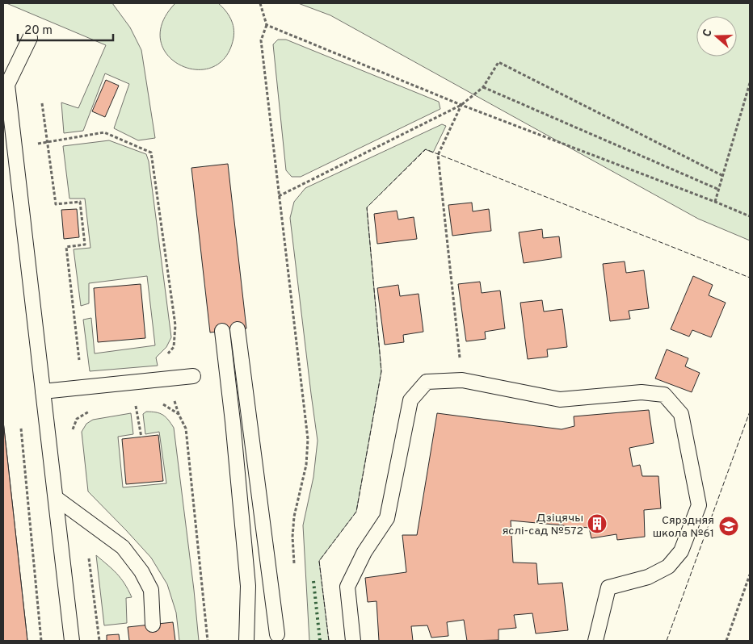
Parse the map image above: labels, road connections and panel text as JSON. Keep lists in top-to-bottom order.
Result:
{
  "places": {
    "building": ["Дзіцячы яслі-сад №572"],
    "school or university": ["Сярэдняя школа №61"]
  },
  "scale_bar": "20 m",
  "north": "left"
}
